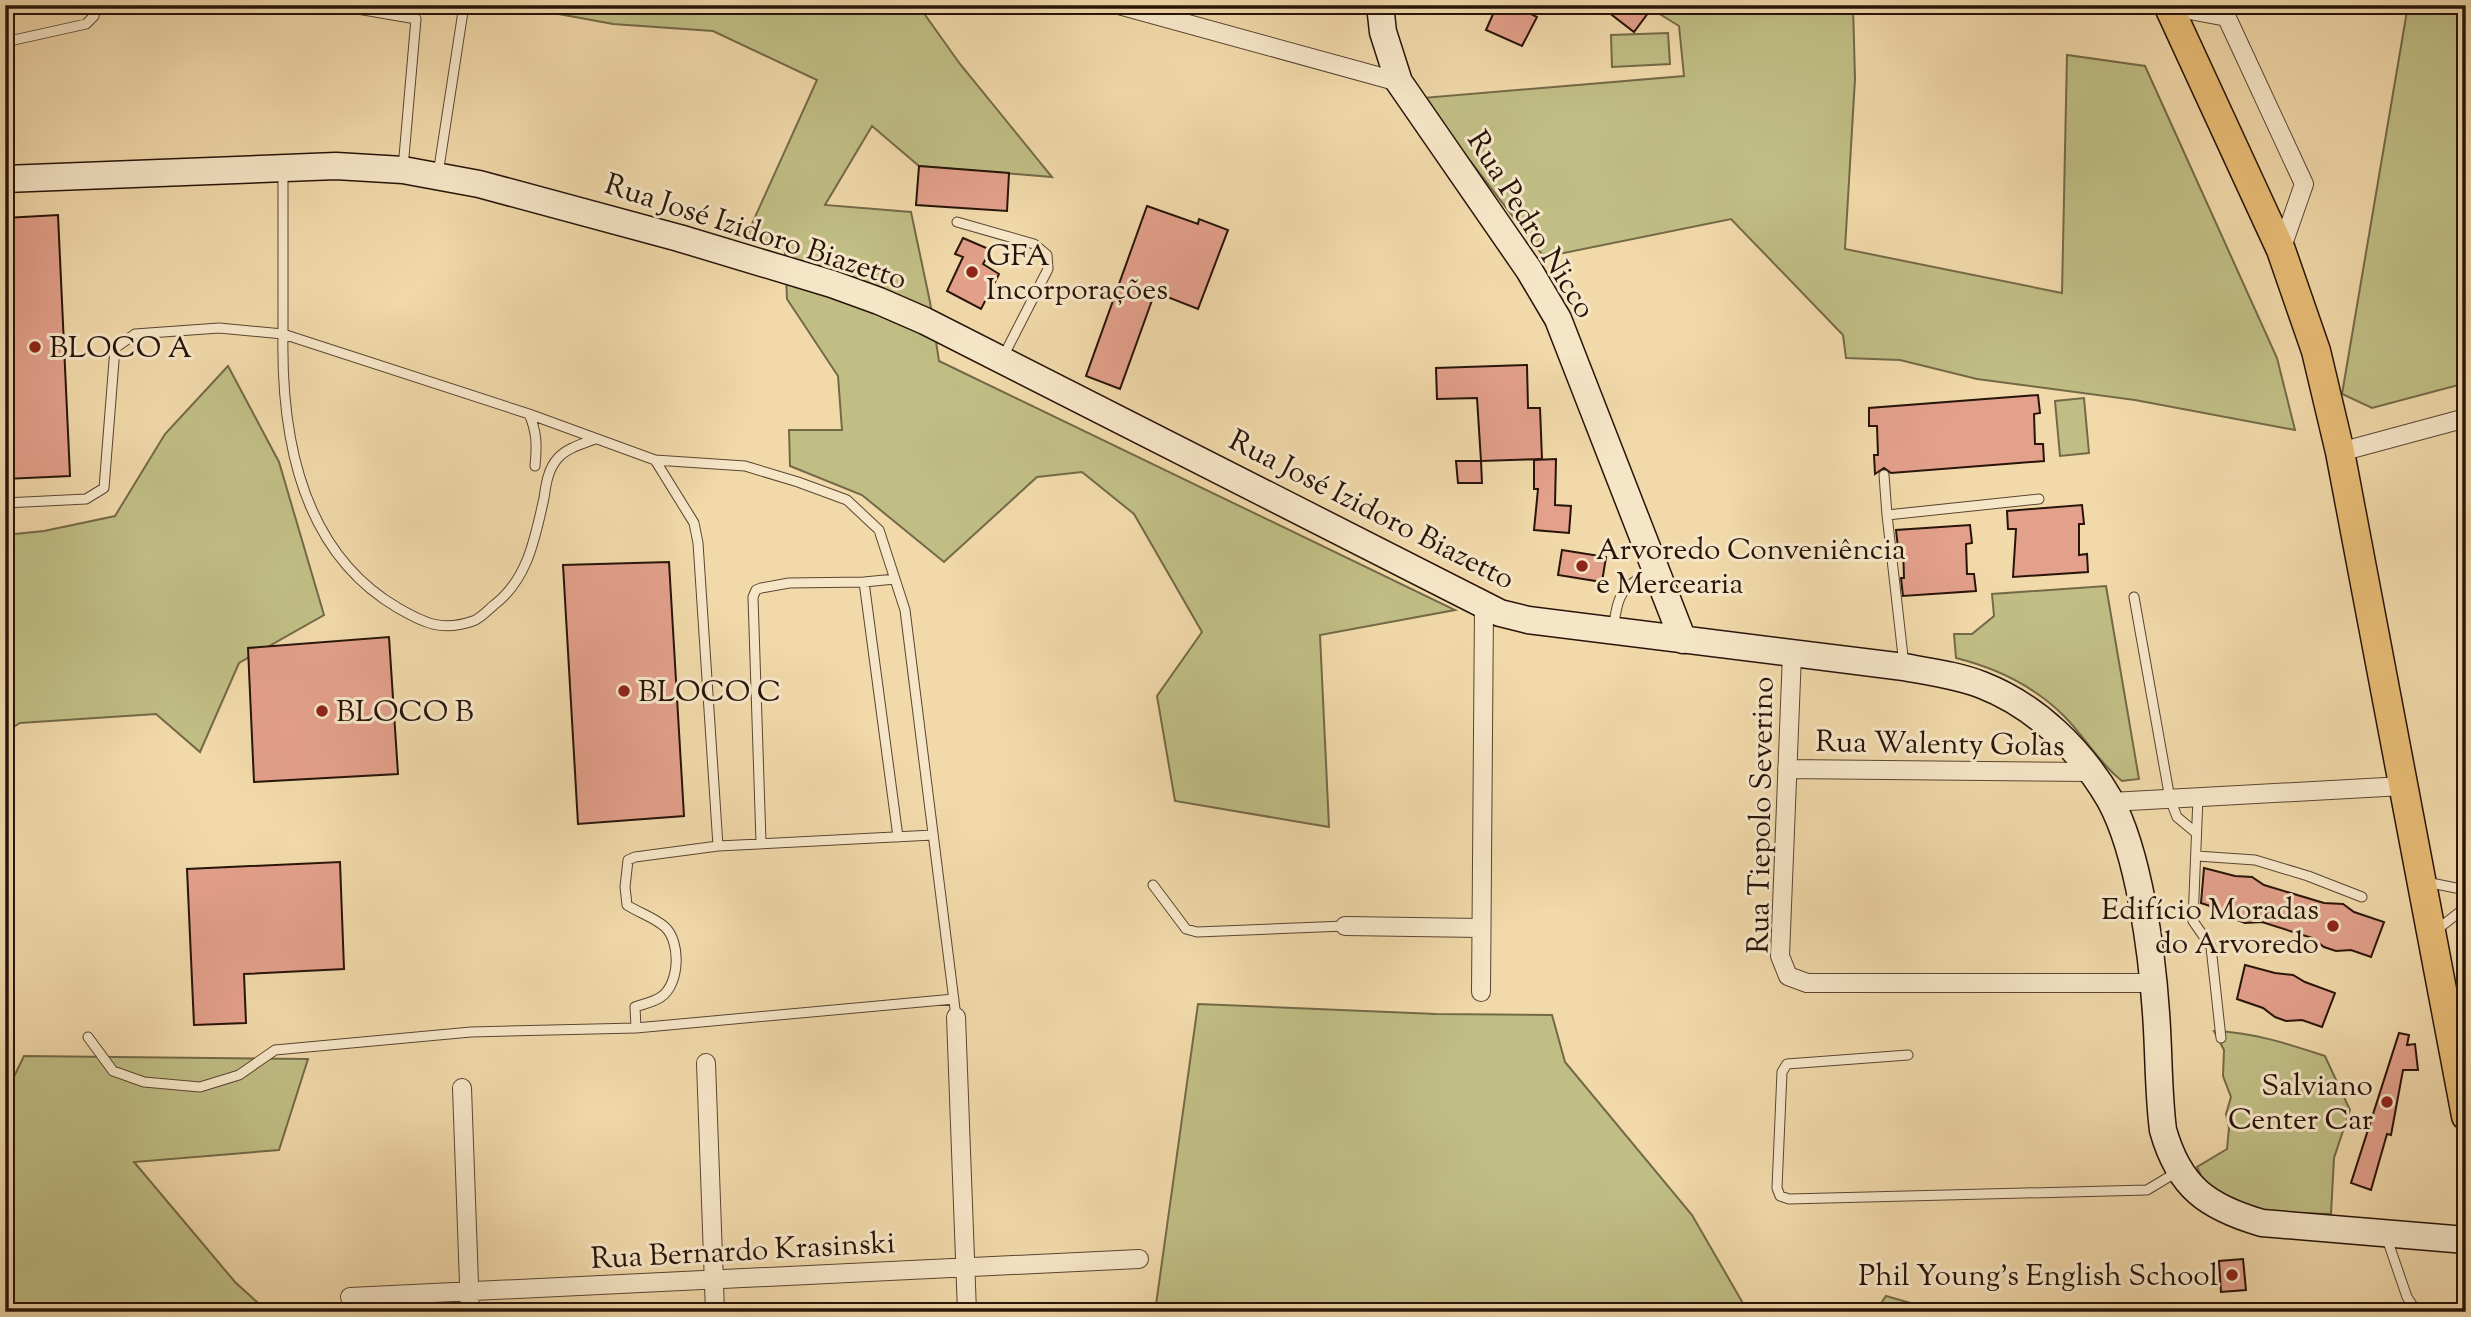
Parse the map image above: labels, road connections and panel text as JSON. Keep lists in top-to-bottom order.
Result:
{
  "streets": {
    "street": [
      "Rua Pedro Nicco",
      "Rua José Izidoro Biazetto",
      "Rua Walenty Golas",
      "Rua Tiepolo Severino",
      "Rua Bernardo Krasinski"
    ]
  },
  "crossings": [
    ["Rua Pedro Nicco", "Rua José Izidoro Biazetto"],
    ["Rua José Izidoro Biazetto", "Rua Walenty Golas"],
    ["Rua José Izidoro Biazetto", "Rua Tiepolo Severino"],
    ["Rua Walenty Golas", "Rua Tiepolo Severino"]
  ],
  "places": [
    "GFA Incorporações",
    "BLOCO A",
    "Arvoredo Conveniência e Mercearia",
    "BLOCO C",
    "BLOCO B",
    "Edifício Moradas do Arvoredo",
    "Salviano Center Car",
    "Phil Young's English School"
  ]
}
